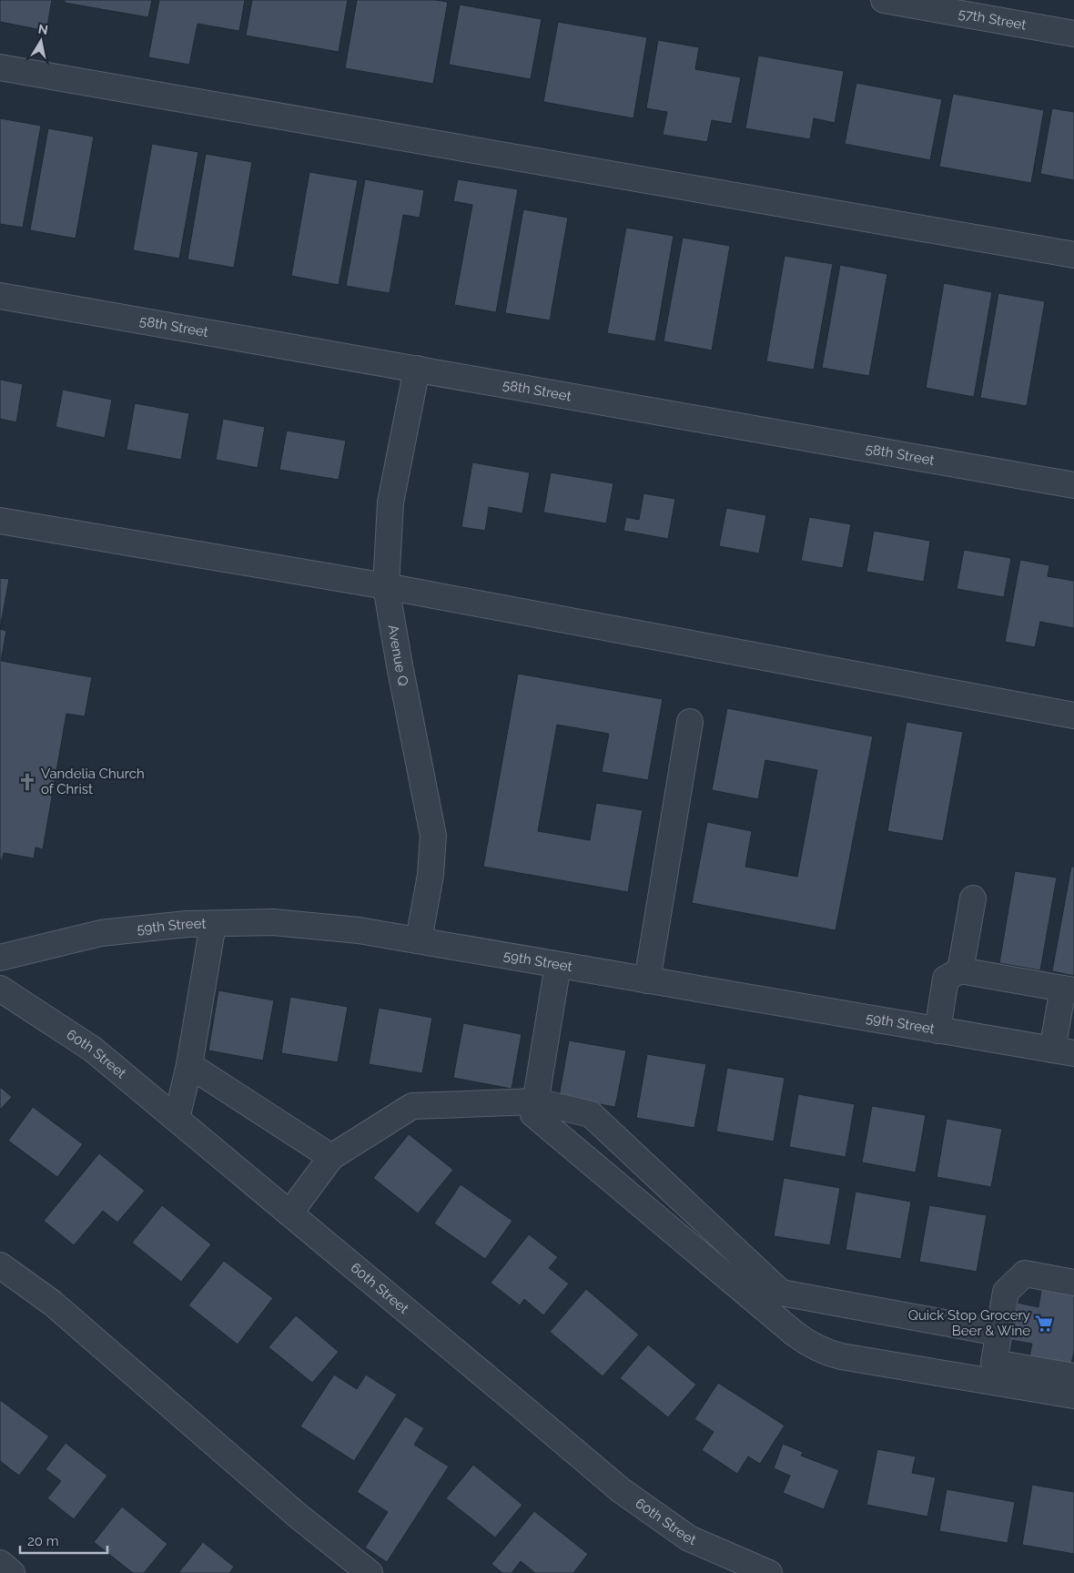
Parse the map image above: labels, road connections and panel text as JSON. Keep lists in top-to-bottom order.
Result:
{
  "streets": {
    "street": [
      "57th Street",
      "58th Street",
      "Avenue Q",
      "59th Street",
      "60th Street"
    ]
  },
  "crossings": [
    ["58th Street", "Avenue Q"],
    ["Avenue Q", "59th Street"]
  ],
  "places": {
    "church": ["Vandelia Church of Christ"],
    "supermarket": ["Quick Stop Grocery Beer & Wine"]
  },
  "scale_bar": "20 m",
  "north": "top"
}
